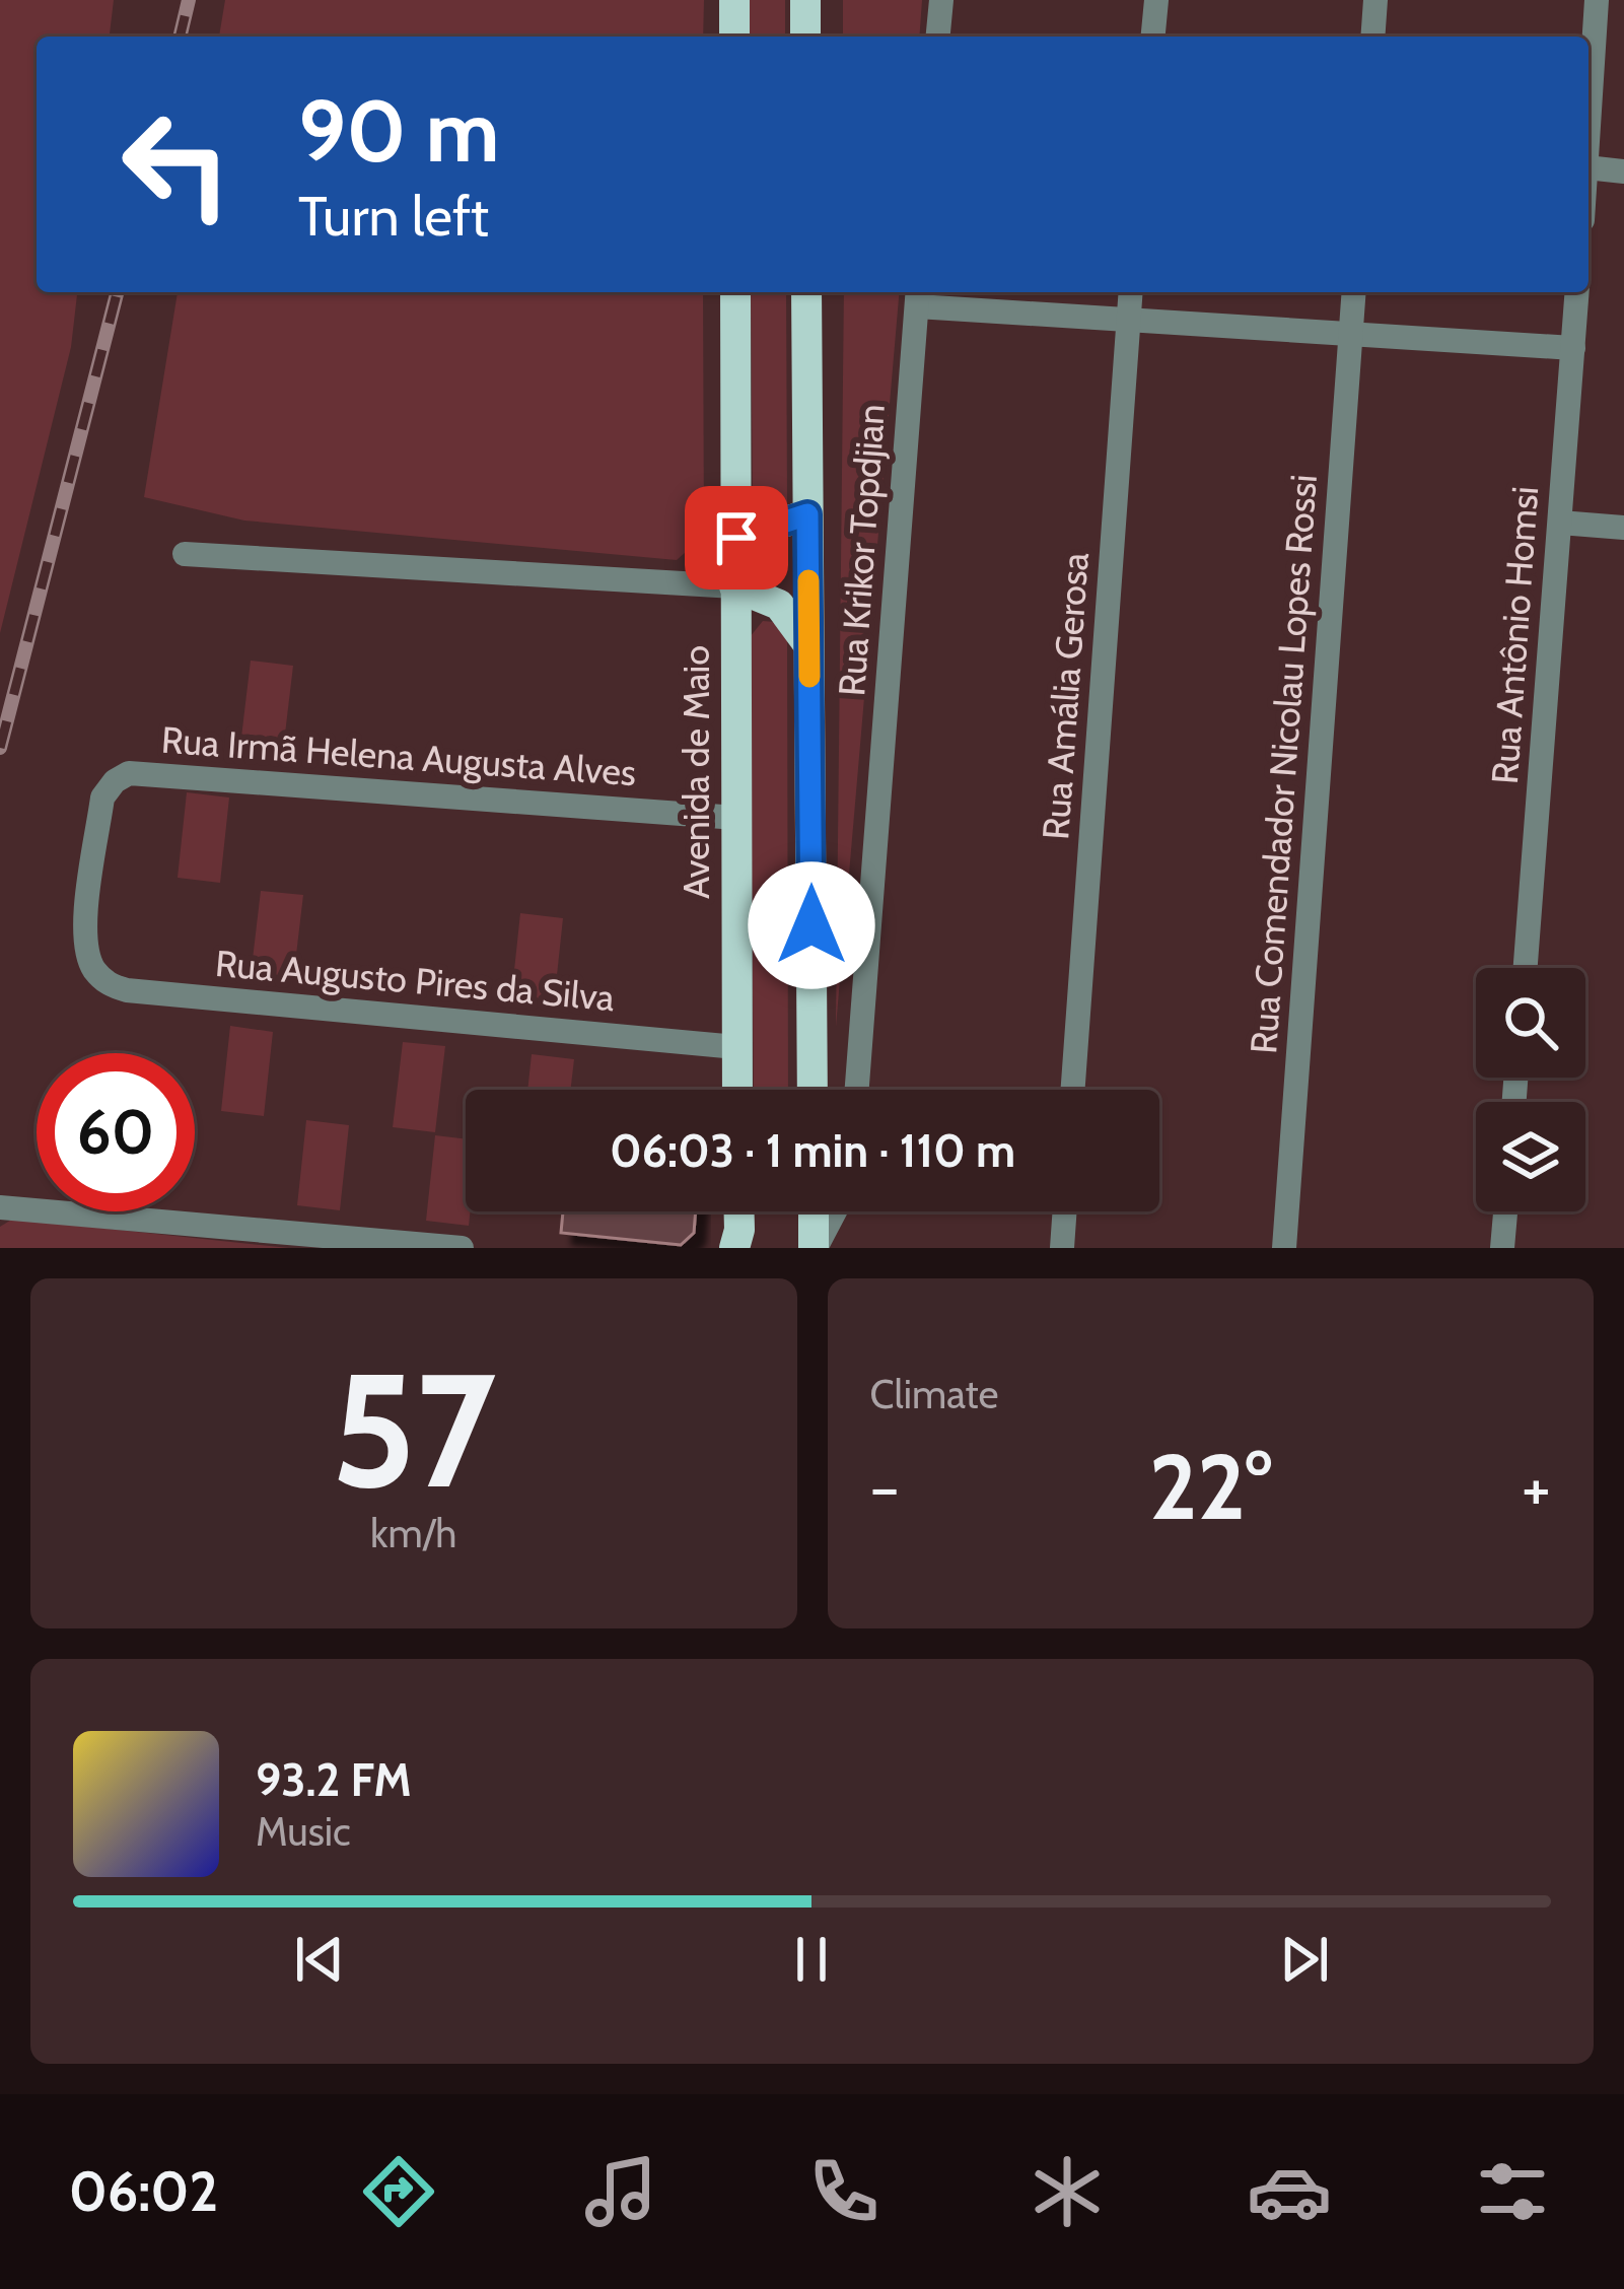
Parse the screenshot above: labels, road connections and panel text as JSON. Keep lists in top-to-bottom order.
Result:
{
  "streets": {
    "main road": ["Avenida de Maio"],
    "street": [
      "Rua Krikor Topdjian",
      "Rua Antônio Homsi",
      "Rua Amália Gerosa",
      "Rua Irmã Helena Augusta Alves",
      "Rua Comendador Nicolau Lopes Rossi",
      "Rua Augusto Pires da Silva"
    ]
  },
  "crossings": [
    ["Rua Irmã Helena Augusta Alves", "Avenida de Maio"],
    ["Rua Irmã Helena Augusta Alves", "Rua Augusto Pires da Silva"],
    ["Avenida de Maio", "Rua Augusto Pires da Silva"]
  ],
  "page": {
    "turn": ["90 m", "Turn left"],
    "limit": "60",
    "trip": "06:03 · 1 min · 110 m",
    "tile": [
      ["57", "km/h"],
      "Climate"
    ],
    "heat": ["−", "22°", "+"],
    "song": ["93.2 FM", "Music"],
    "tabs": "06:02"
  }
}
